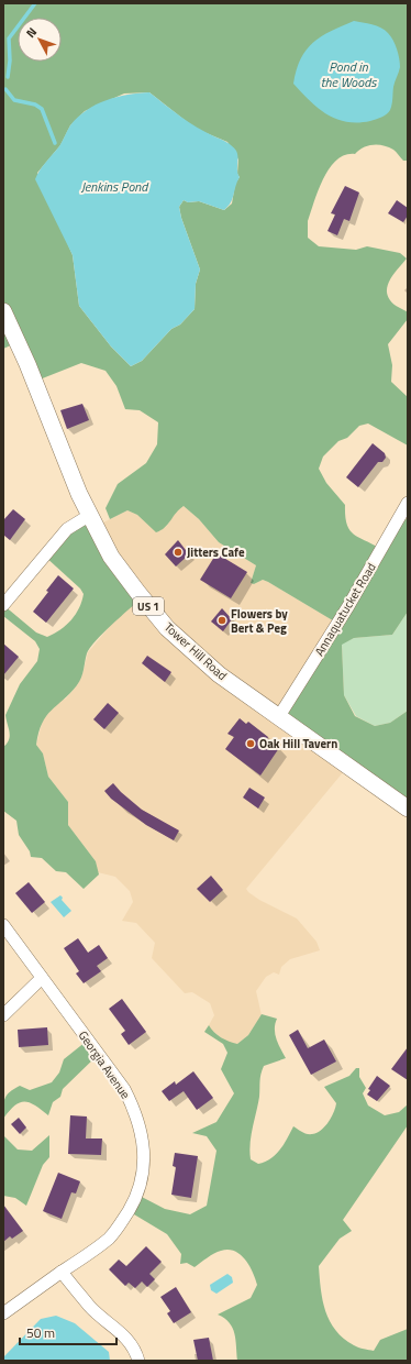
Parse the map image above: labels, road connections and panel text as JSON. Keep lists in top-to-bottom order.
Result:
{
  "streets": {
    "main road": ["US 1", "Tower Hill Road"],
    "street": ["Annaquatucket Road", "Georgia Avenue"]
  },
  "crossings": [
    ["Annaquatucket Road", "Tower Hill Road"]
  ],
  "water": ["Pond in the Woods", "Jenkins Pond"],
  "places": ["Jitters Cafe", "Flowers by Bert & Peg", "Oak Hill Tavern"],
  "scale_bar": "50 m",
  "north": "top left"
}
